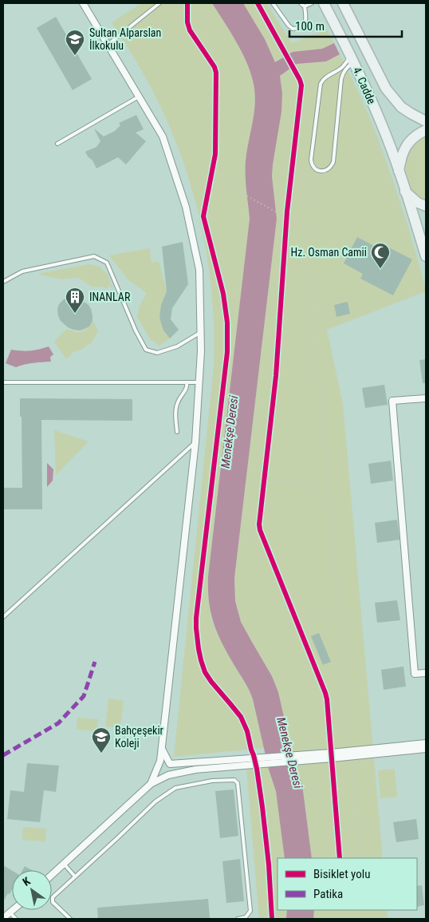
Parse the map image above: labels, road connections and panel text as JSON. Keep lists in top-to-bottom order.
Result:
{
  "streets": {
    "main road": ["4. Cadde"]
  },
  "water": ["Menekşe Deresi"],
  "places": {
    "school or university": ["Sultan Alparslan İlkokulu", "Bahçeşekir Koleji"],
    "mosque": ["Hz. Osman Camii"],
    "building": ["INANLAR"]
  },
  "legend": ["Bisiklet yolu", "Patika"],
  "scale_bar": "100 m",
  "north": "top left"
}
